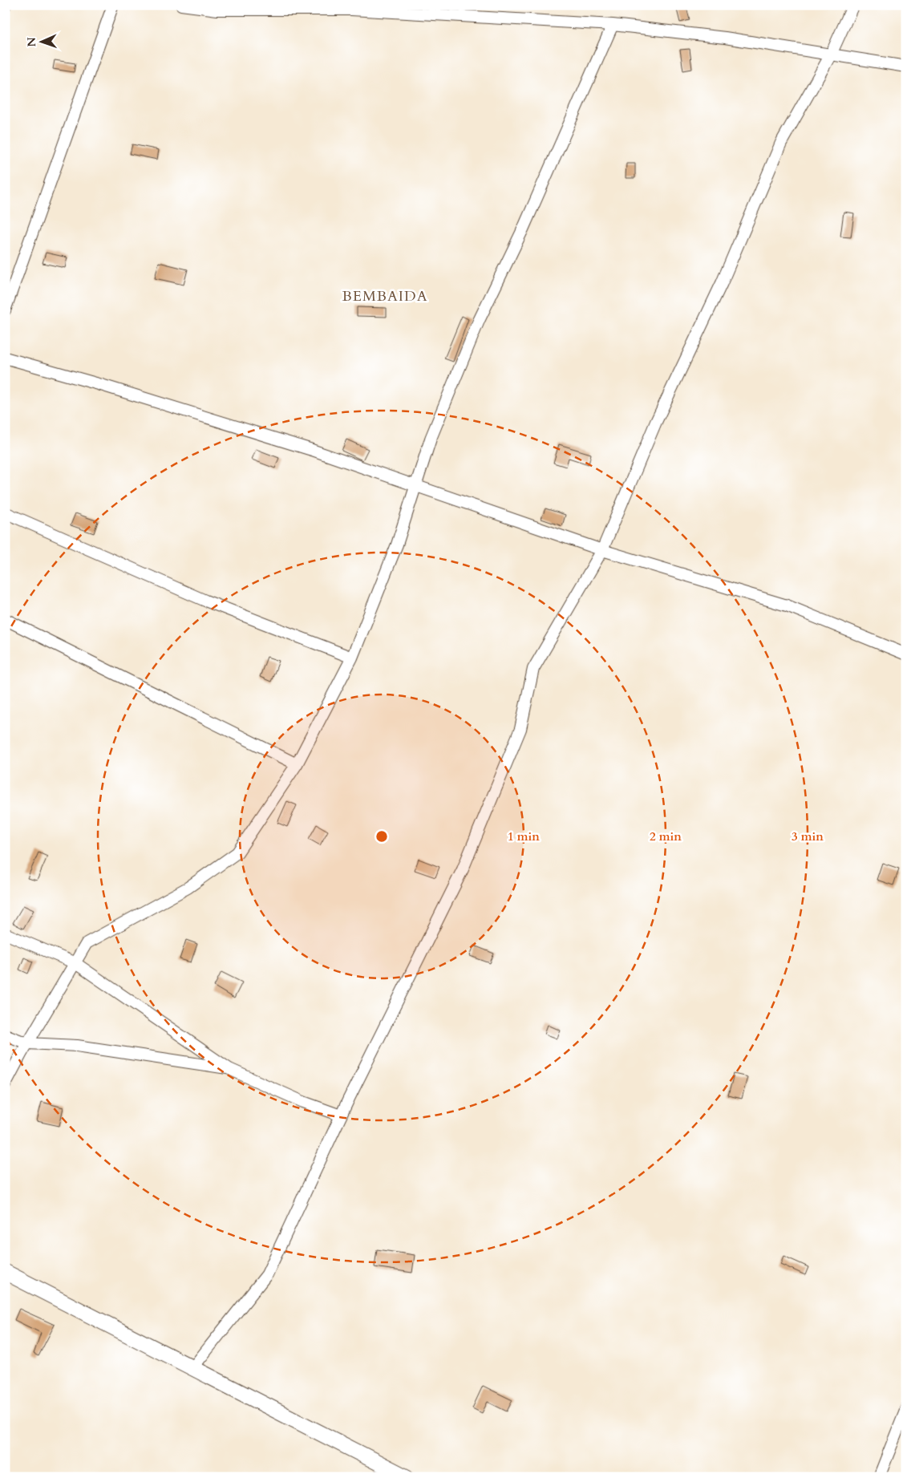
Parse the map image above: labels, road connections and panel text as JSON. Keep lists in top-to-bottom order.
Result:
{
  "districts": ["BEMBAIDA"],
  "north": "left",
  "rings": ["1 min", "2 min", "3 min"]
}
